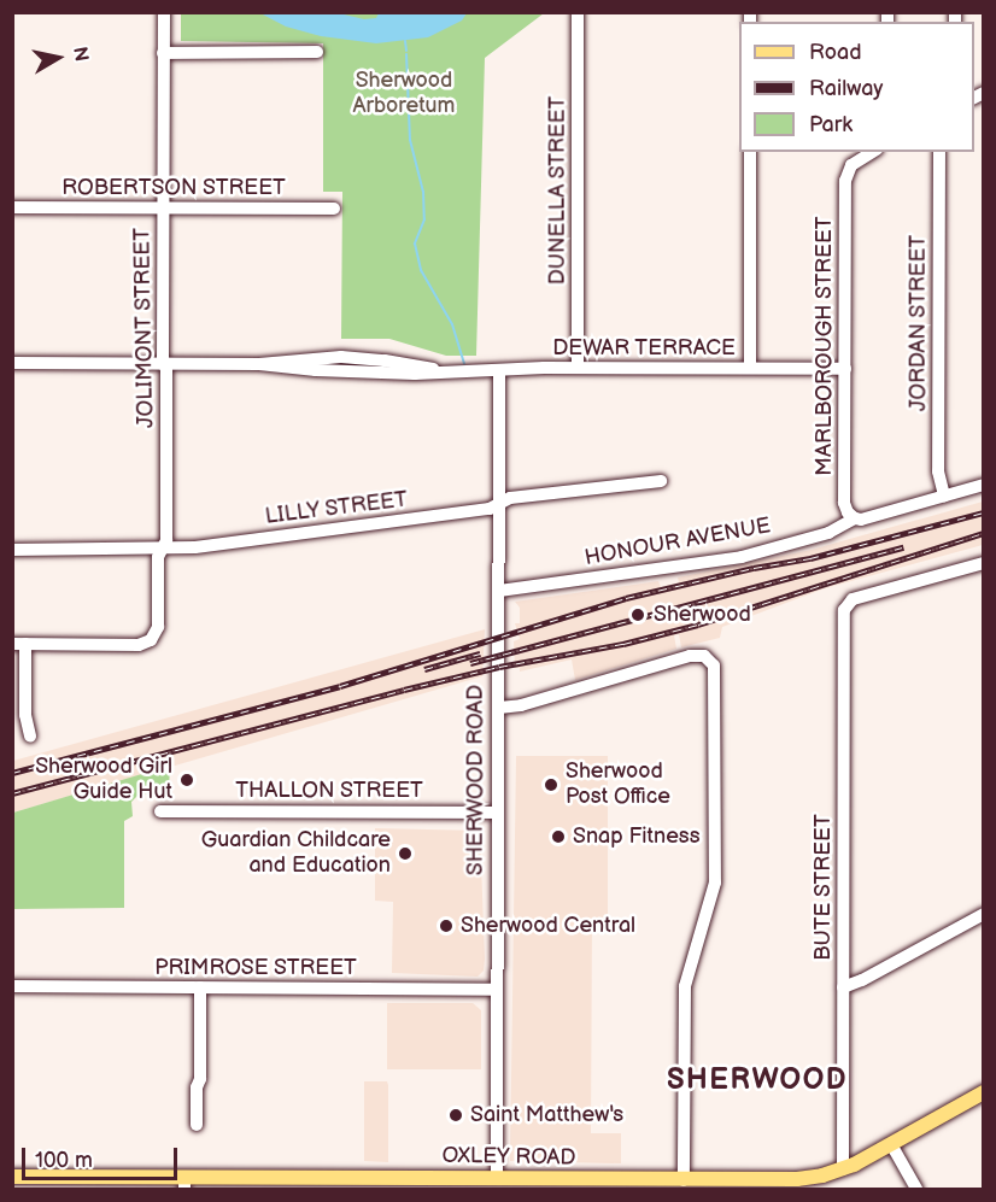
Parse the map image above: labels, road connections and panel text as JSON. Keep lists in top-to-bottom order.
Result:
{
  "streets": {
    "main road": ["OXLEY ROAD"],
    "street": [
      "ROBERTSON STREET",
      "DUNELLA STREET",
      "JORDAN STREET",
      "JOLIMONT STREET",
      "MARLBOROUGH STREET",
      "DEWAR TERRACE",
      "LILLY STREET",
      "HONOUR AVENUE",
      "SHERWOOD ROAD",
      "THALLON STREET",
      "BUTE STREET",
      "PRIMROSE STREET"
    ]
  },
  "crossings": [
    ["ROBERTSON STREET", "JOLIMONT STREET"],
    ["DUNELLA STREET", "DEWAR TERRACE"],
    ["JORDAN STREET", "HONOUR AVENUE"],
    ["JOLIMONT STREET", "DEWAR TERRACE"],
    ["JOLIMONT STREET", "LILLY STREET"],
    ["MARLBOROUGH STREET", "DEWAR TERRACE"],
    ["MARLBOROUGH STREET", "HONOUR AVENUE"],
    ["DEWAR TERRACE", "SHERWOOD ROAD"],
    ["LILLY STREET", "SHERWOOD ROAD"],
    ["HONOUR AVENUE", "SHERWOOD ROAD"],
    ["SHERWOOD ROAD", "THALLON STREET"],
    ["SHERWOOD ROAD", "PRIMROSE STREET"],
    ["SHERWOOD ROAD", "OXLEY ROAD"],
    ["BUTE STREET", "OXLEY ROAD"]
  ],
  "districts": ["SHERWOOD"],
  "parks": ["Sherwood Arboretum"],
  "places": [
    "Sherwood",
    "Sherwood Girl Guide Hut",
    "Sherwood Post Office",
    "Snap Fitness",
    "Guardian Childcare and Education",
    "Sherwood Central",
    "Saint Matthew's"
  ],
  "legend": ["Road", "Railway", "Park"],
  "scale_bar": "100 m",
  "north": "right"
}
